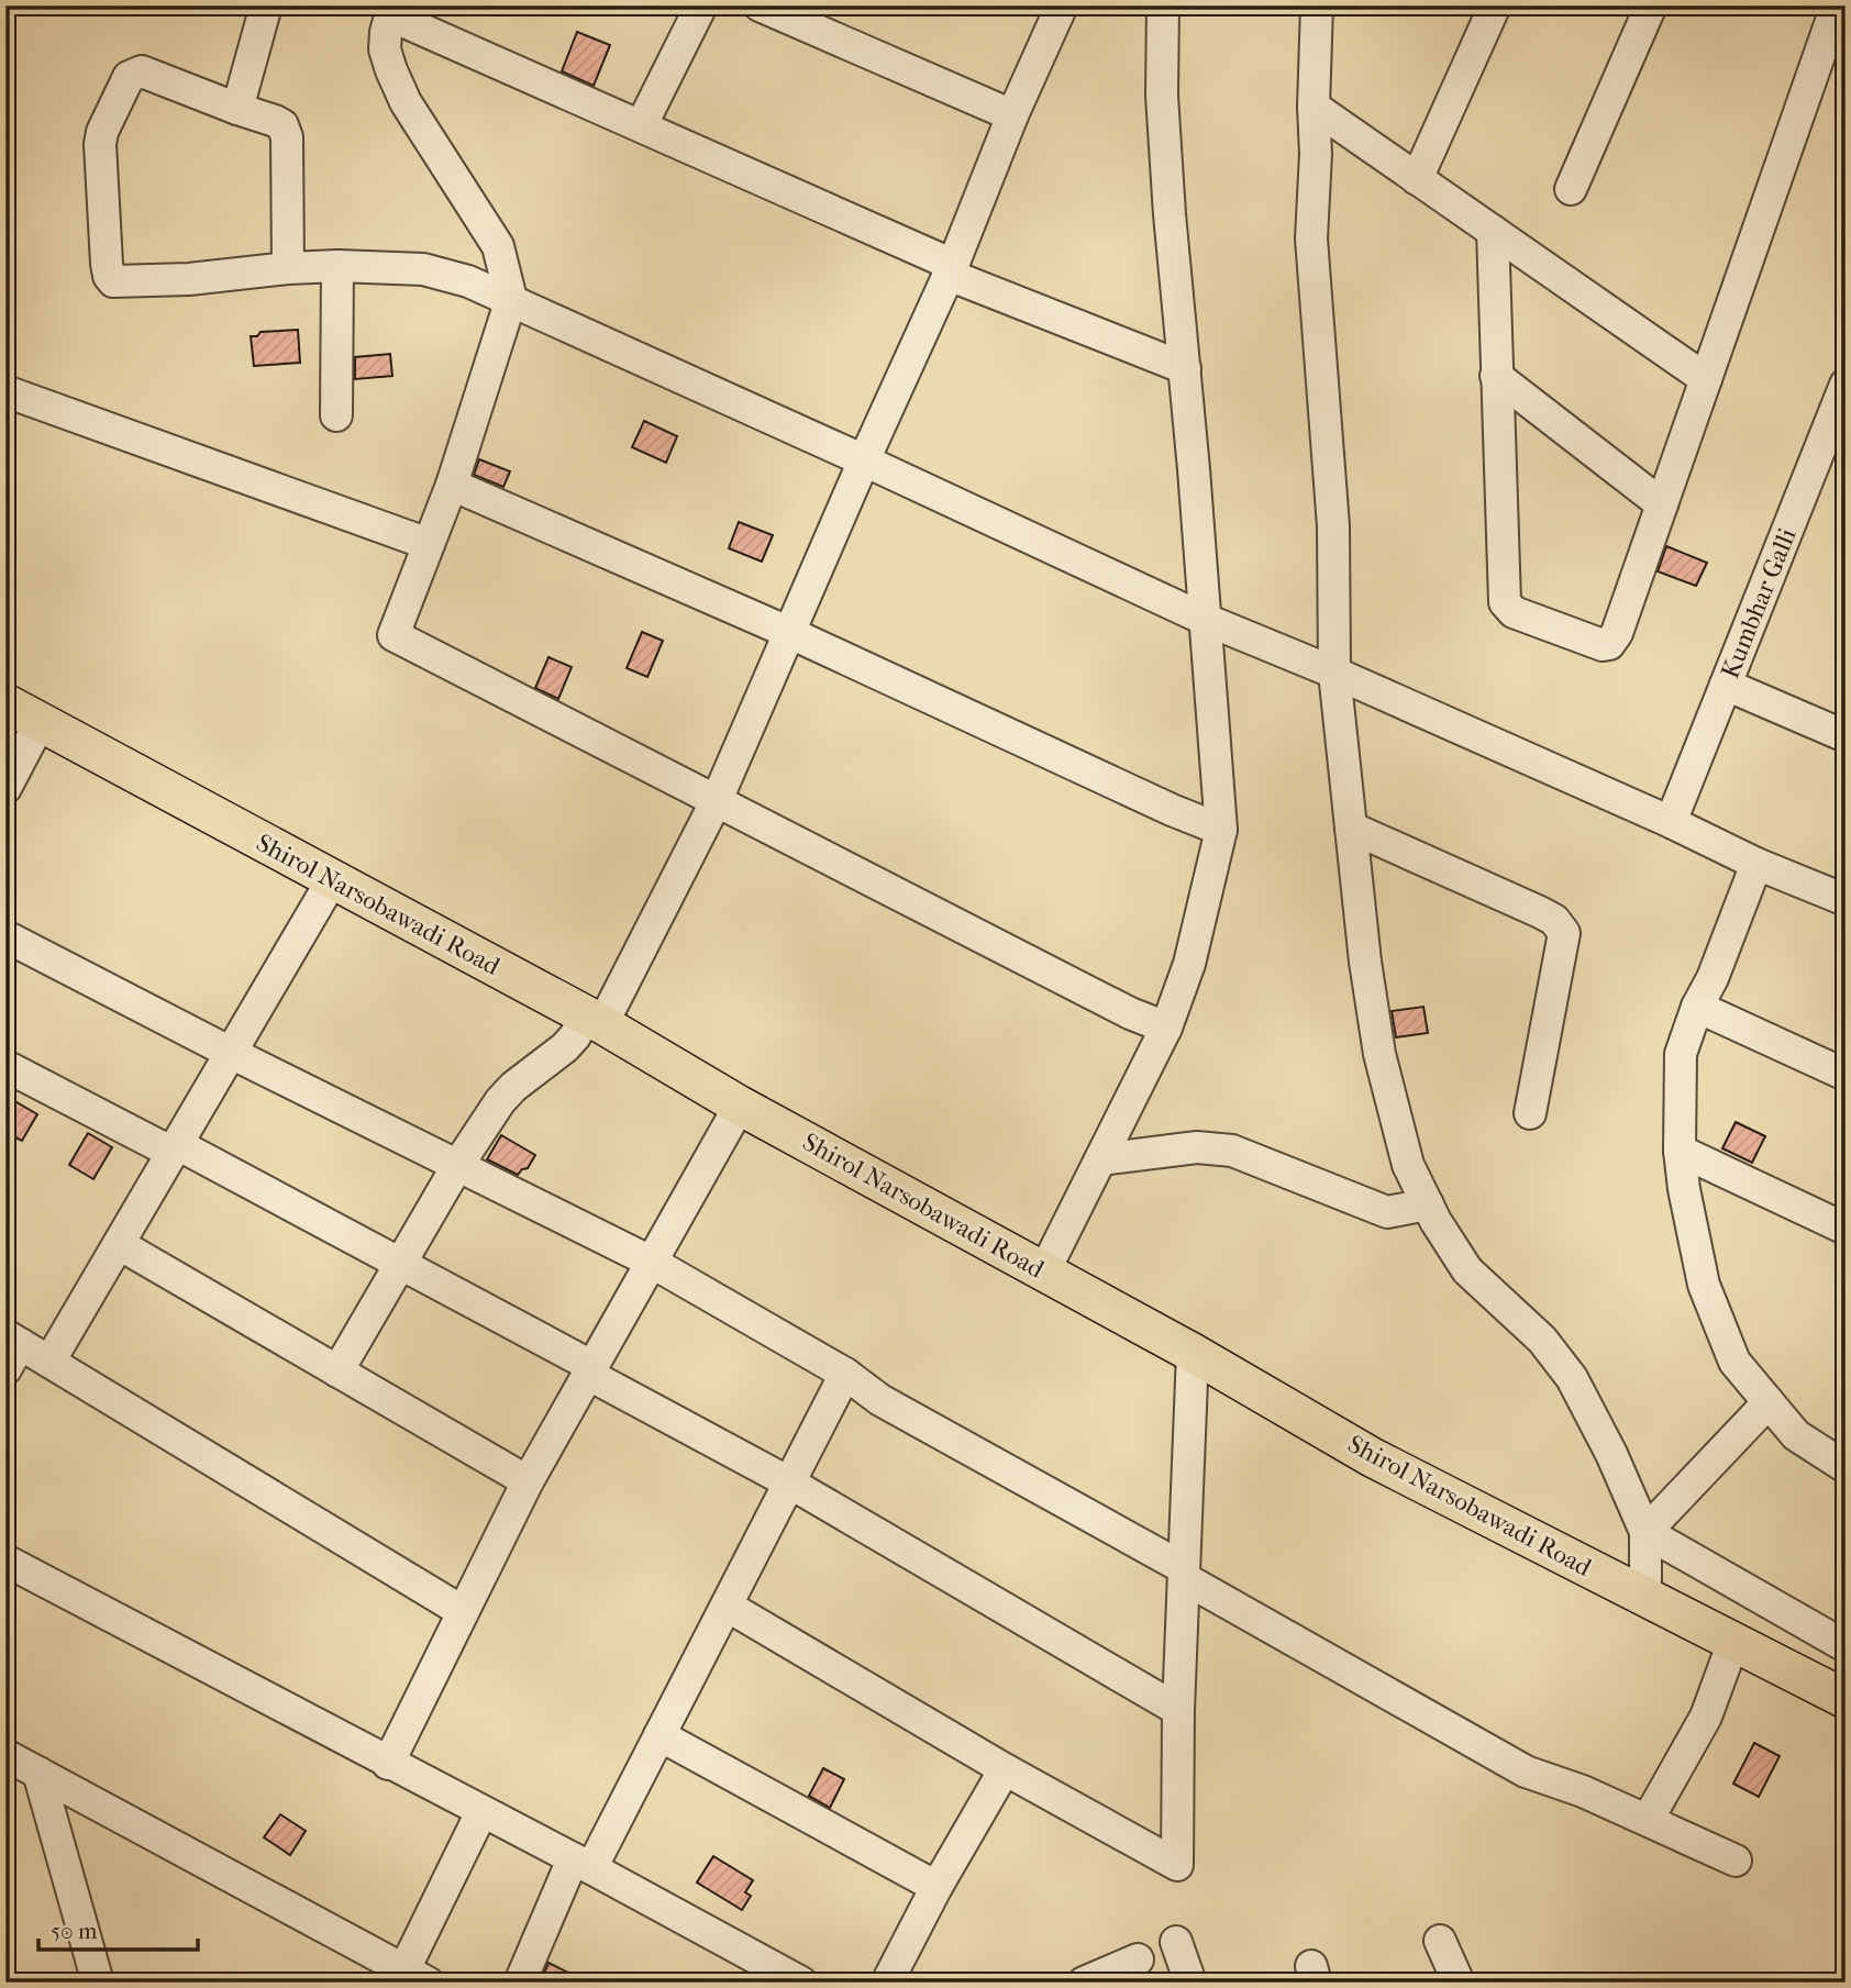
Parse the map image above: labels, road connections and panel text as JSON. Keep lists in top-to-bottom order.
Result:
{
  "streets": {
    "main road": ["Shirol Narsobawadi Road"],
    "street": ["Kumbhar Galli"]
  },
  "scale_bar": "50 m"
}
